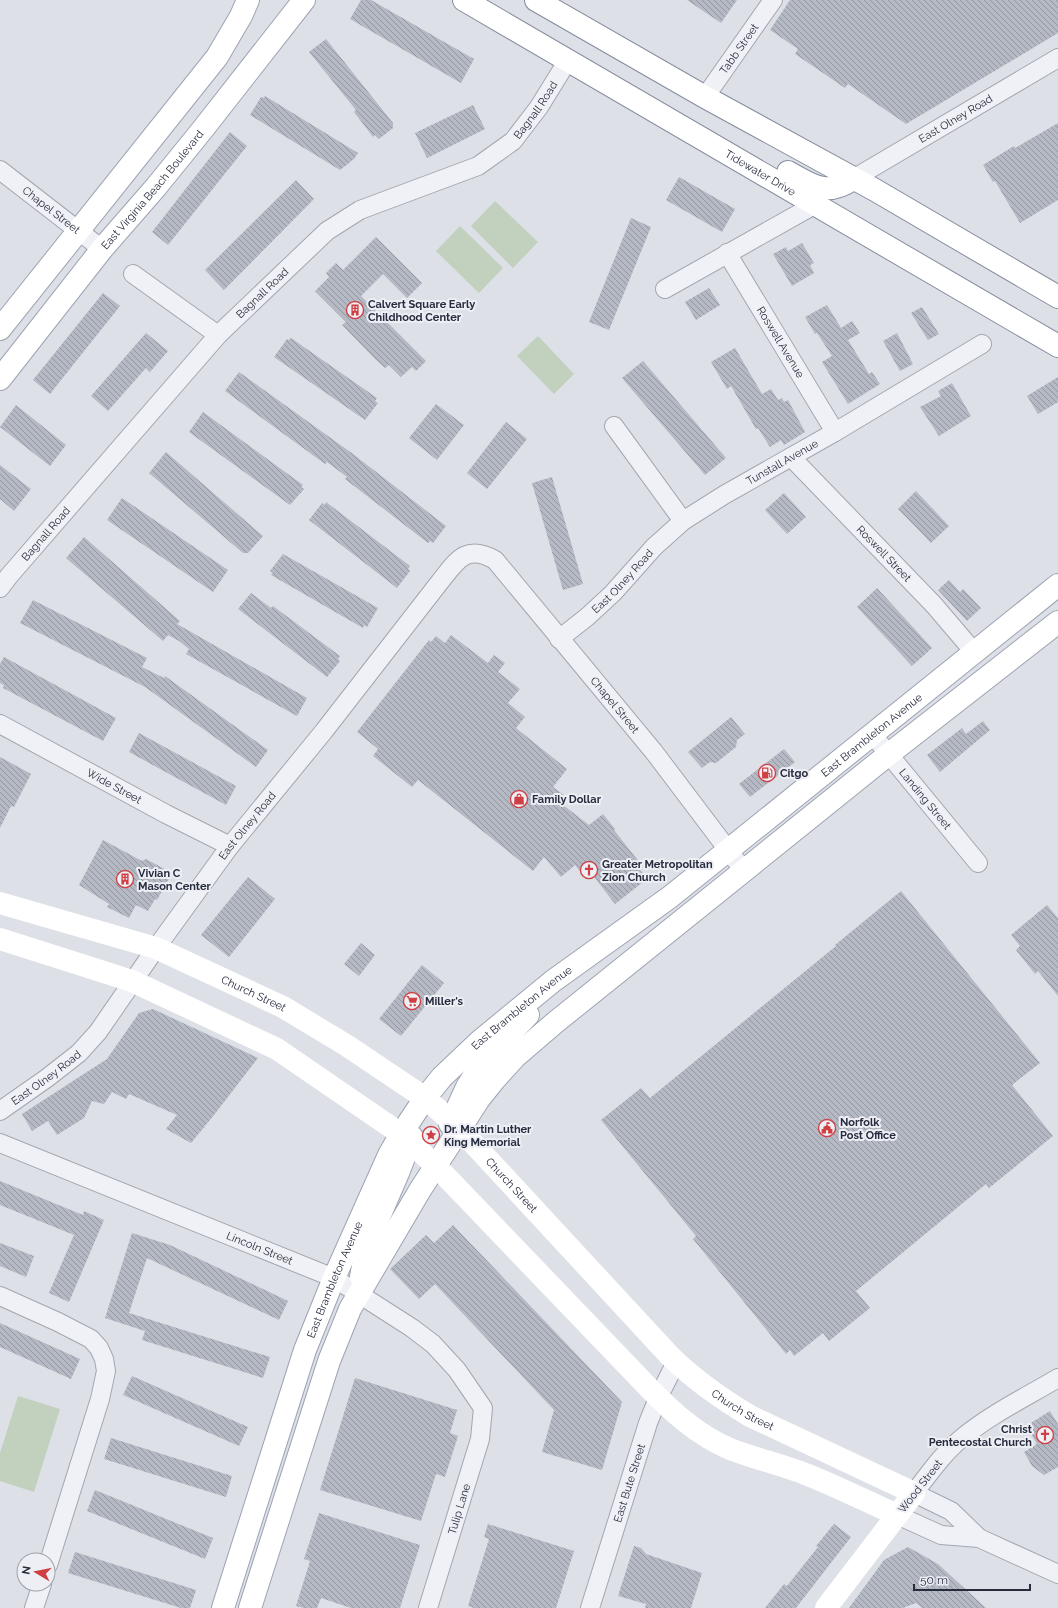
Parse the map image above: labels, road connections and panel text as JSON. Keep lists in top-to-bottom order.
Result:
{
  "streets": {
    "main road": [
      "Tidewater Drive",
      "East Virginia Beach Boulevard",
      "East Brambleton Avenue",
      "Church Street",
      "Wood Street"
    ],
    "street": [
      "Tabb Street",
      "Bagnall Road",
      "East Olney Road",
      "Chapel Street",
      "Roswell Avenue",
      "Tunstall Avenue",
      "Roswell Street",
      "Wide Street",
      "Landing Street",
      "Lincoln Street",
      "East Bute Street",
      "Tulip Lane"
    ]
  },
  "crossings": [
    ["Bagnall Road", "Tidewater Drive"],
    ["East Olney Road", "Chapel Street"],
    ["East Olney Road", "Tunstall Avenue"],
    ["East Olney Road", "Wide Street"],
    ["East Olney Road", "Church Street"],
    ["East Virginia Beach Boulevard", "Chapel Street"],
    ["Chapel Street", "East Brambleton Avenue"],
    ["Roswell Avenue", "Tunstall Avenue"],
    ["Tunstall Avenue", "Roswell Street"],
    ["Roswell Street", "East Brambleton Avenue"],
    ["East Brambleton Avenue", "Landing Street"],
    ["East Brambleton Avenue", "Church Street"],
    ["East Brambleton Avenue", "Lincoln Street"],
    ["Church Street", "East Bute Street"],
    ["Church Street", "Wood Street"],
    ["Lincoln Street", "Tulip Lane"]
  ],
  "places": {
    "building": ["Calvert Square Early Childhood Center", "Vivian C Mason Center"],
    "fuel station": ["Citgo"],
    "shop": ["Family Dollar"],
    "church": ["Greater Metropolitan Zion Church", "Christ Pentecostal Church"],
    "supermarket": ["Miller's"],
    "public building": ["Norfolk Post Office"],
    "place": ["Dr. Martin Luther King Memorial"]
  },
  "scale_bar": "50 m",
  "north": "left"
}
